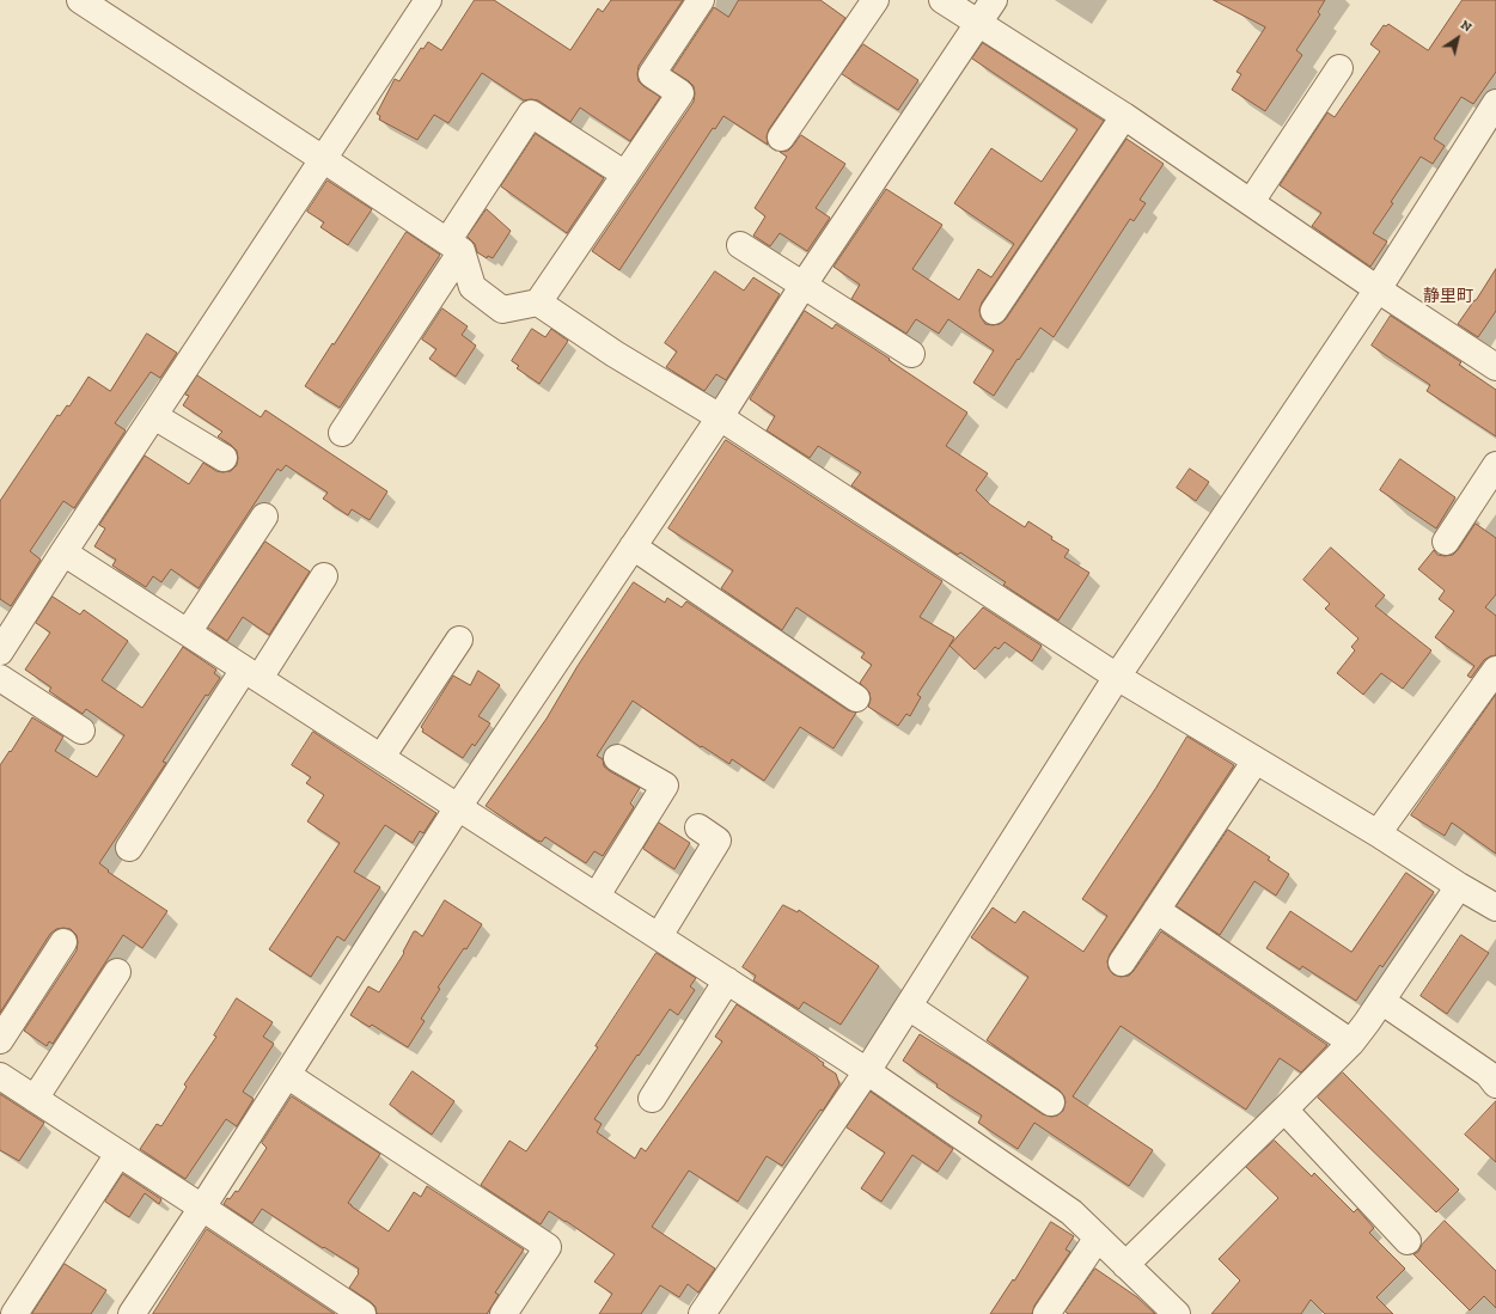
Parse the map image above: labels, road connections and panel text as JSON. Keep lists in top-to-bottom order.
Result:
{
  "districts": ["静里町"],
  "north": "top right"
}
